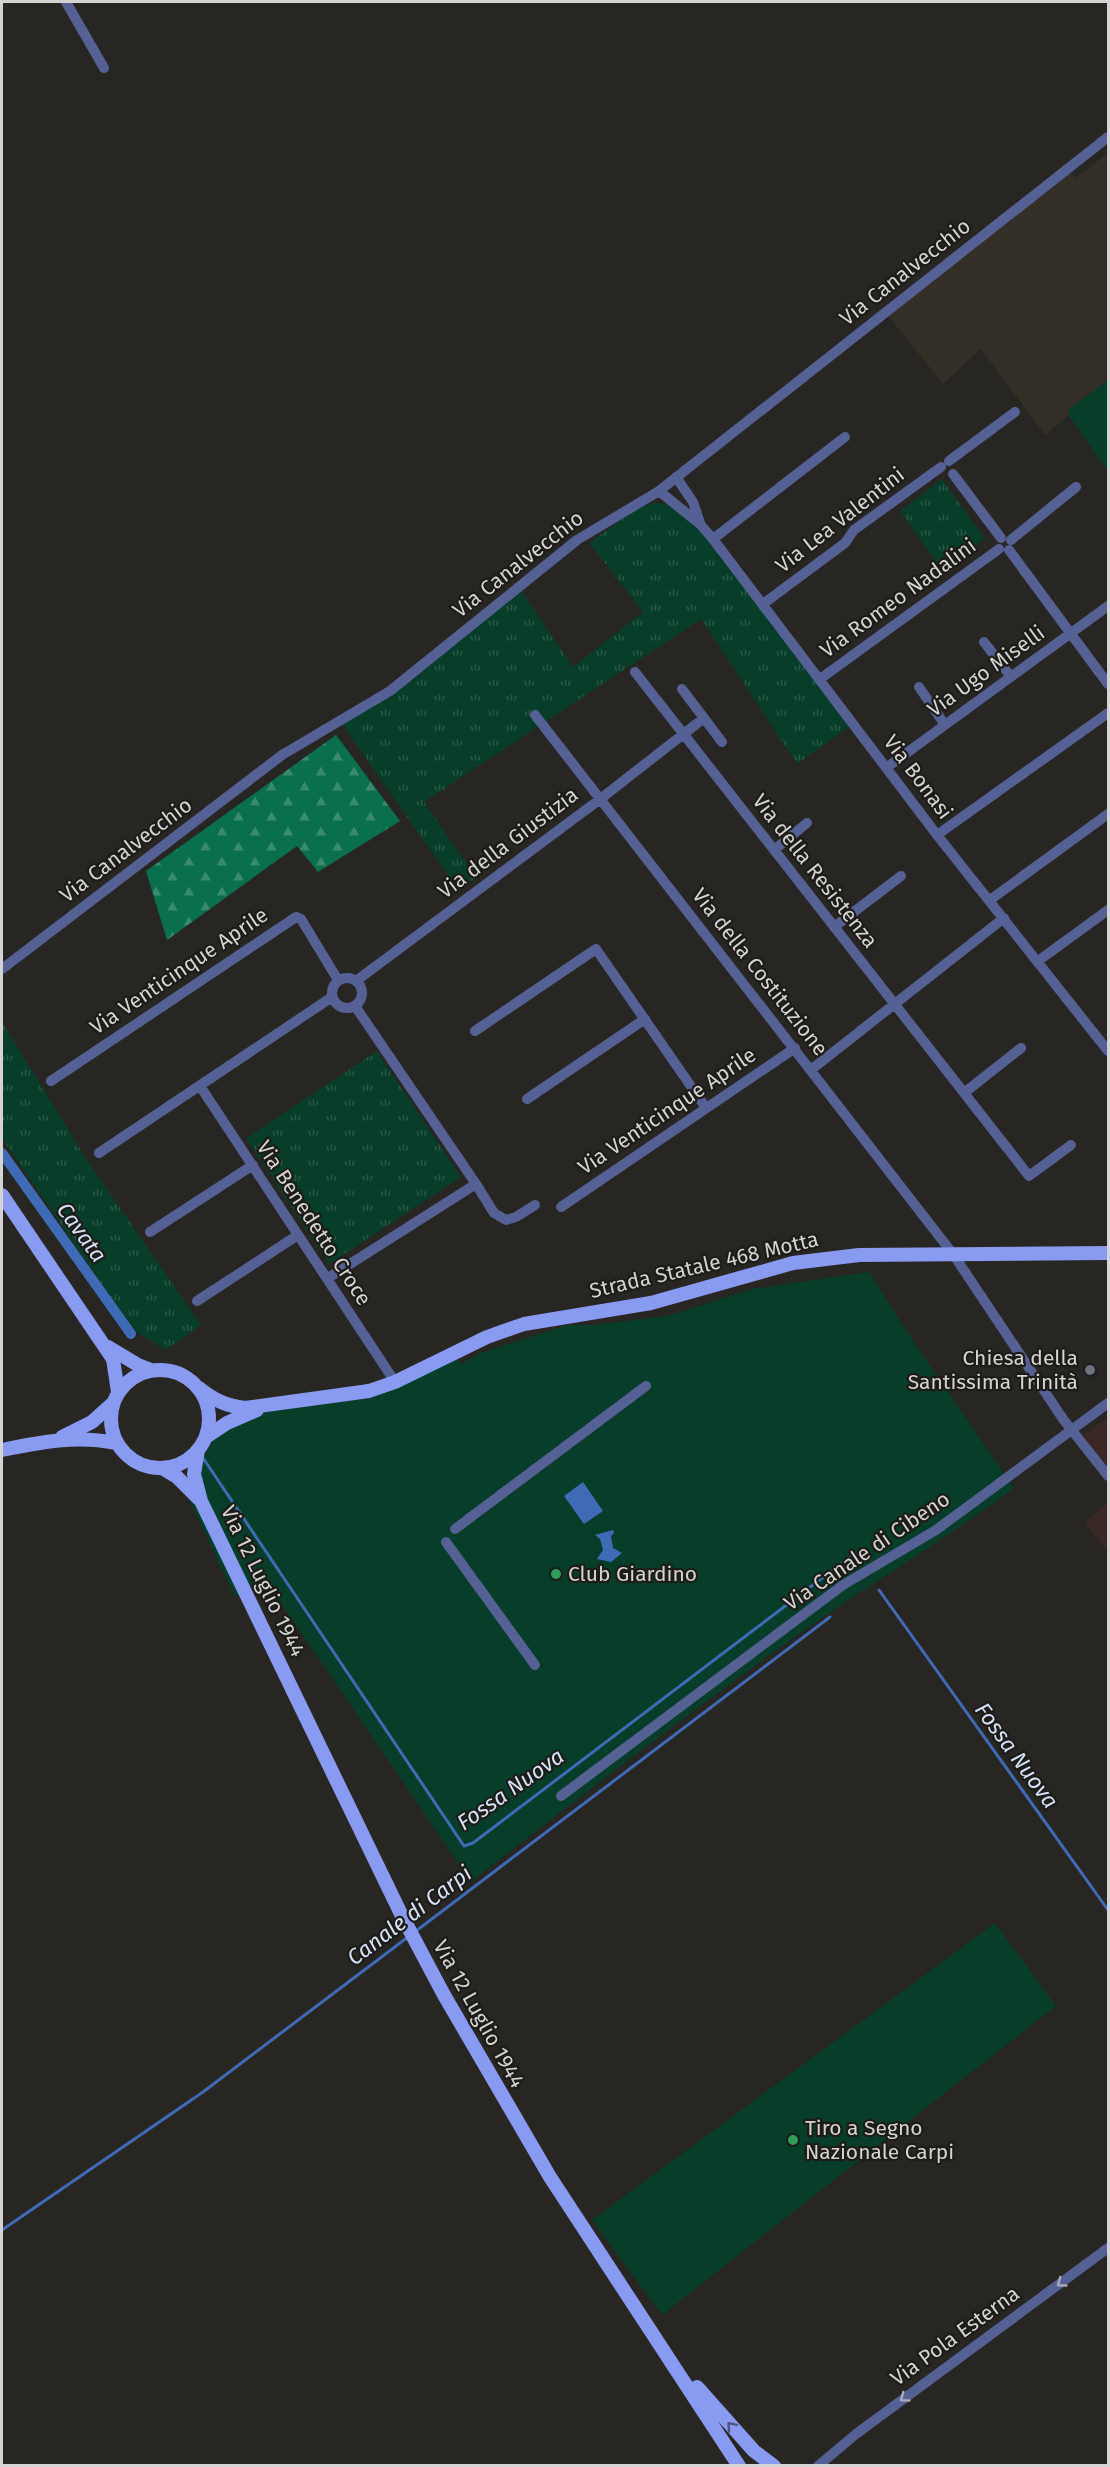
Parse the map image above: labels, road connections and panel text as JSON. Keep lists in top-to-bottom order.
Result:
{
  "streets": {
    "main road": ["Strada Statale 468 Motta", "Via 12 Luglio 1944"],
    "street": [
      "Via Canalvecchio",
      "Via Lea Valentini",
      "Via Romeo Nadalini",
      "Via Ugo Miselli",
      "Via Bonasi",
      "Via della Giustizia",
      "Via della Resistenza",
      "Via Venticinque Aprile",
      "Via della Costituzione",
      "Via Benedetto Croce",
      "Via Canale di Cibeno",
      "Via Pola Esterna"
    ]
  },
  "crossings": [
    ["Via Canalvecchio", "Via Bonasi"],
    ["Via Lea Valentini", "Via Bonasi"],
    ["Via Romeo Nadalini", "Via Bonasi"],
    ["Via Ugo Miselli", "Via Bonasi"],
    ["Via della Giustizia", "Via della Resistenza"],
    ["Via della Giustizia", "Via Venticinque Aprile"],
    ["Via della Giustizia", "Via della Costituzione"],
    ["Via Venticinque Aprile", "Via della Costituzione"],
    ["Via della Costituzione", "Strada Statale 468 Motta"],
    ["Via della Costituzione", "Via Canale di Cibeno"],
    ["Via Benedetto Croce", "Strada Statale 468 Motta"]
  ],
  "one_way": ["Via Pola Esterna"],
  "water": ["Cavata", "Fossa Nuova", "Canale di Carpi"],
  "places": ["Chiesa della Santissima Trinità", "Club Giardino", "Tiro a Segno Nazionale Carpi"]
}
